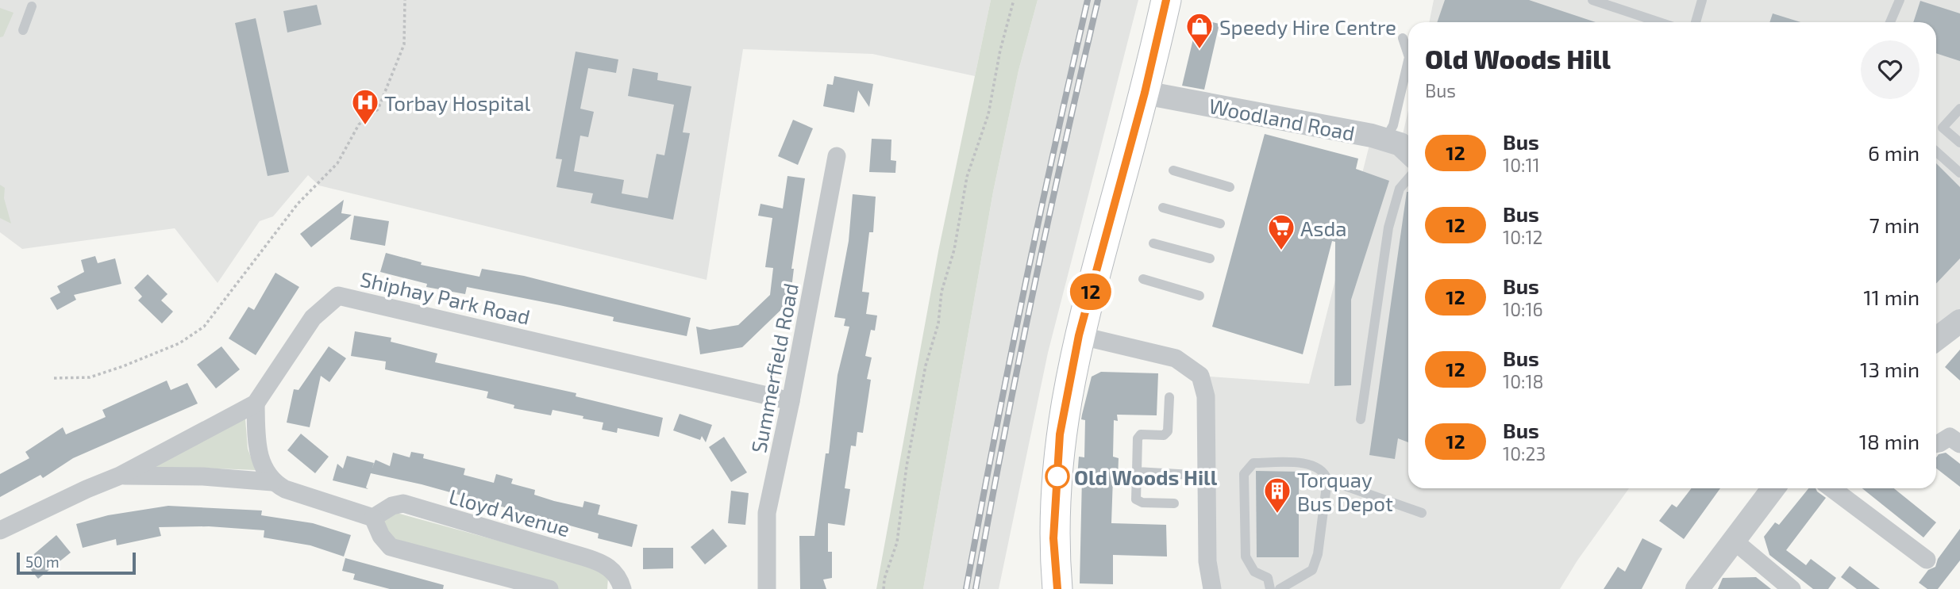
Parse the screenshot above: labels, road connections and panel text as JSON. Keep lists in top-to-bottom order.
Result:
{
  "streets": {
    "street": [
      "Woodland Road",
      "Shiphay Park Road",
      "Summerfield Road",
      "Lloyd Avenue"
    ]
  },
  "crossings": [
    ["Shiphay Park Road", "Summerfield Road"]
  ],
  "places": {
    "shop": ["Speedy Hire Centre"],
    "hospital": ["Torbay Hospital"],
    "supermarket": ["Asda"],
    "other": ["Old Woods Hill"],
    "building": ["Torquay Bus Depot"]
  },
  "lines": ["bus line 12"],
  "scale_bar": "50 m",
  "page": {
    "on_map": "12",
    "heading": ["Old Woods Hill", "Bus"],
    "list": [
      {
        "mark": "12",
        "name": "Bus",
        "note": "10:11",
        "value": "6 min"
      },
      {
        "mark": "12",
        "name": "Bus",
        "note": "10:12",
        "value": "7 min"
      },
      {
        "mark": "12",
        "name": "Bus",
        "note": "10:16",
        "value": "11 min"
      },
      {
        "mark": "12",
        "name": "Bus",
        "note": "10:18",
        "value": "13 min"
      },
      {
        "mark": "12",
        "name": "Bus",
        "note": "10:23",
        "value": "18 min"
      }
    ],
    "scale": "50 m"
  }
}
